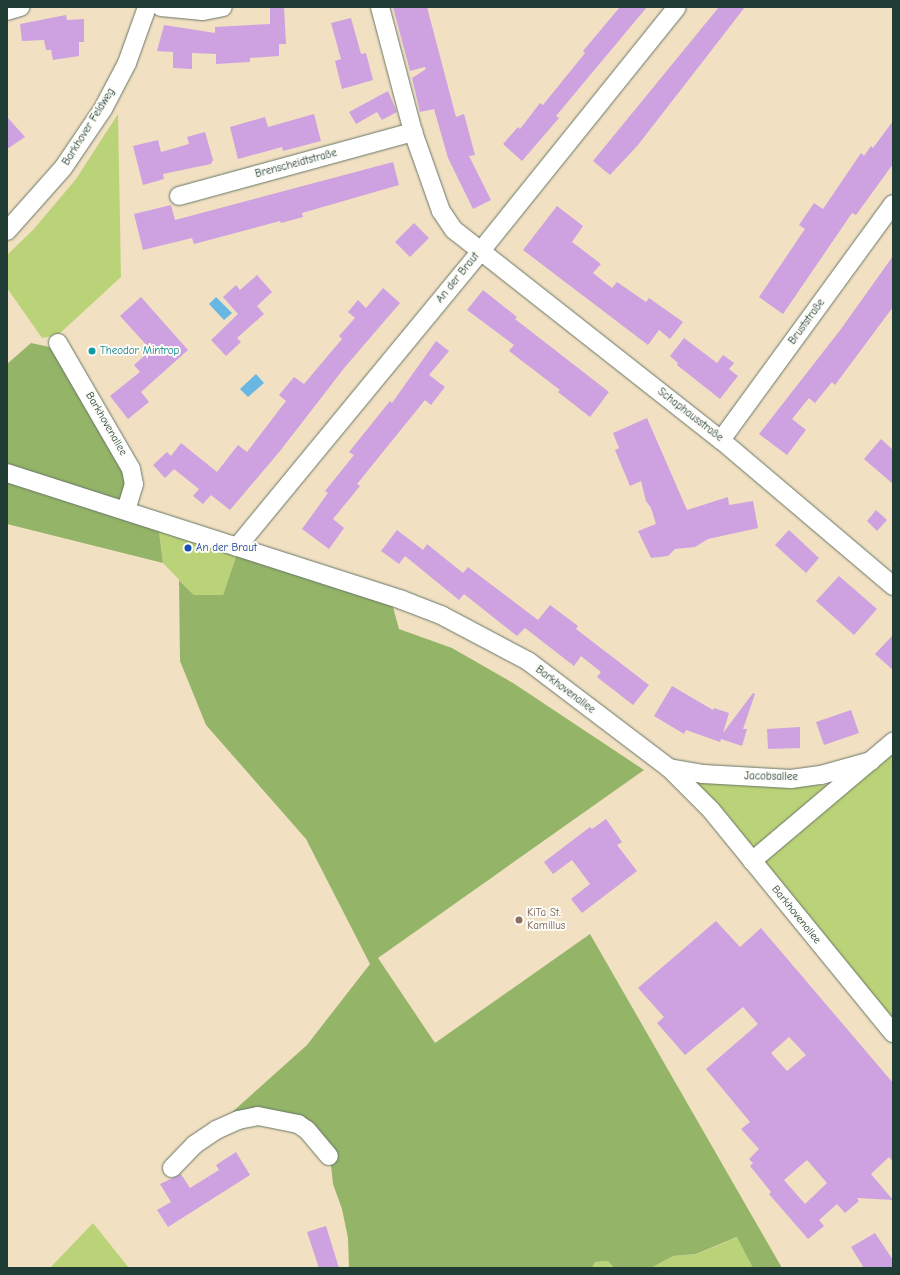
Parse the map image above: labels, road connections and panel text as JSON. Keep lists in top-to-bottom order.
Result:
{
  "streets": {
    "street": [
      "Barkhover Feldweg",
      "Brenscheidtstraße",
      "An der Braut",
      "Bruststraße",
      "Schaphausstraße",
      "Barkhovenallee",
      "Jacobsallee"
    ]
  },
  "crossings": [
    ["An der Braut", "Schaphausstraße"],
    ["An der Braut", "Barkhovenallee"],
    ["Bruststraße", "Schaphausstraße"],
    ["Barkhovenallee", "Jacobsallee"]
  ],
  "places": ["Theodor Mintrop", "An der Braut", "KiTa St. Kamillus"]
}
